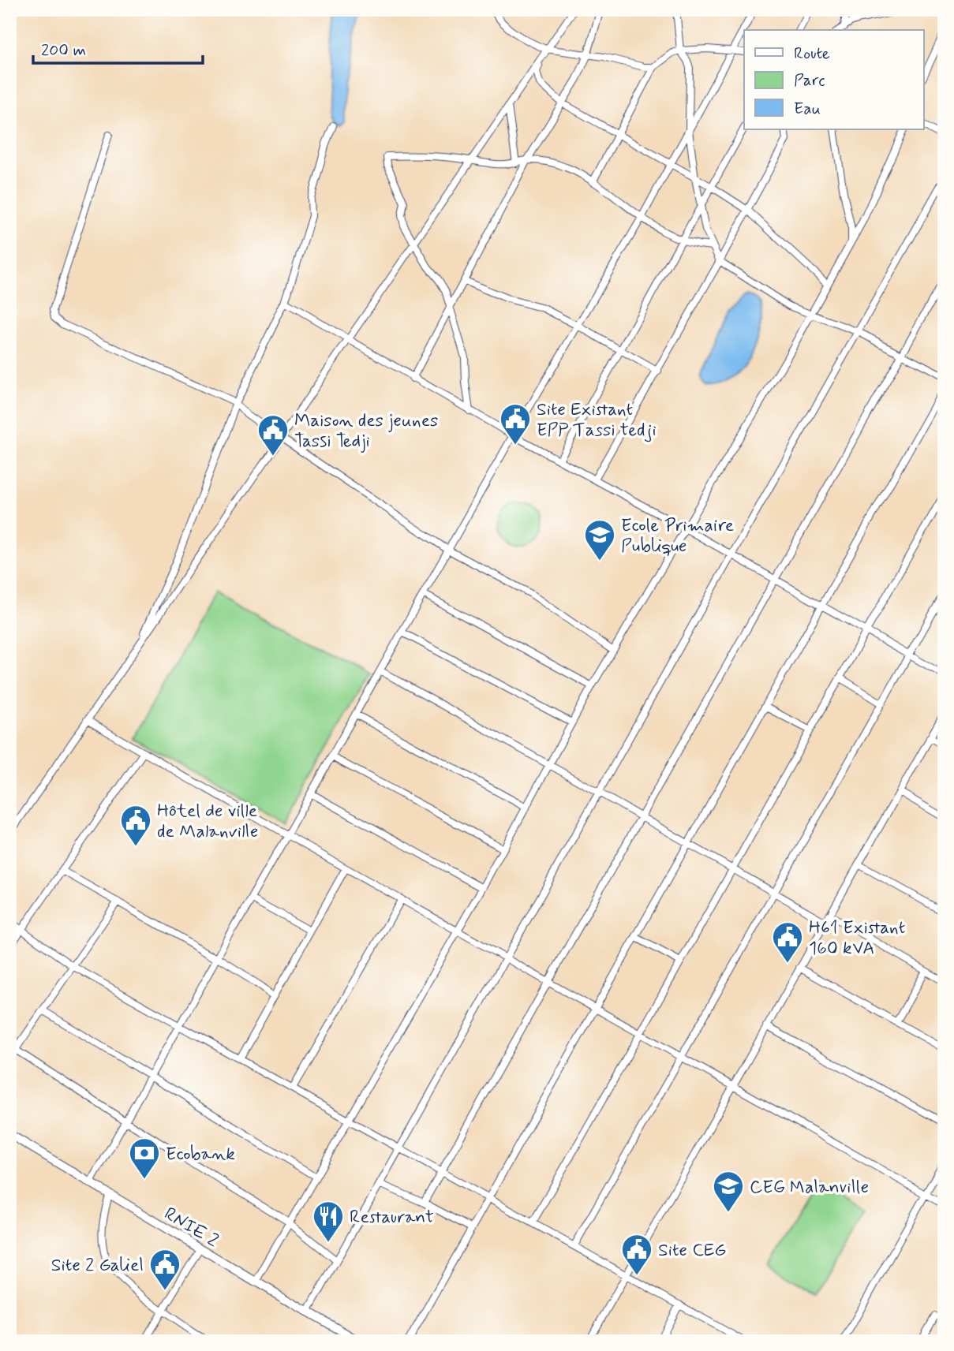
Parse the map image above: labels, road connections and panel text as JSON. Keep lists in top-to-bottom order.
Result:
{
  "streets": {
    "main road": ["RNIE 2"]
  },
  "places": {
    "public building": [
      "Site Existant EPP Tassi tedji",
      "Maison des jeunes Tassi Tedji",
      "Hôtel de ville de Malanville",
      "H61 Existant 160 kVA",
      "Site CEG",
      "Site 2 Galiel"
    ],
    "school or university": ["Ecole Primaire Publique", "CEG Malanville"],
    "bank": ["Ecobank"],
    "restaurant": ["Restaurant"]
  },
  "legend": ["Route", "Parc", "Eau"],
  "scale_bar": "200 m"
}
